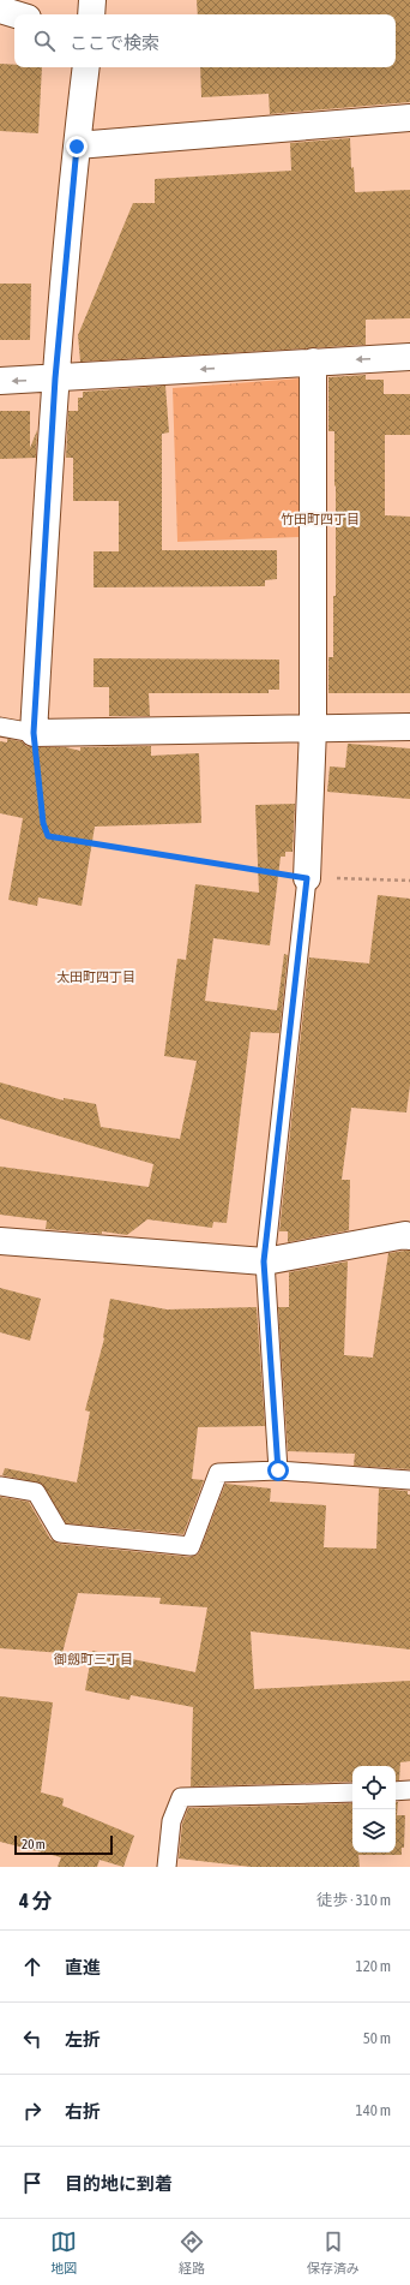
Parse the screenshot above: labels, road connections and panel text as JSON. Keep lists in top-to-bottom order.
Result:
{
  "districts": ["竹田町四丁目", "太田町四丁目", "御劔町三丁目"],
  "scale_bar": "20 m",
  "page": {
    "search": "ここで検索",
    "scale": "20 m",
    "heading": ["4 分", "徒歩 · 310 m"],
    "list": [
      ["直進", "120 m"],
      ["左折", "50 m"],
      ["右折", "140 m"],
      "目的地に到着"
    ],
    "nav": ["地図", "経路", "保存済み"]
  }
}
